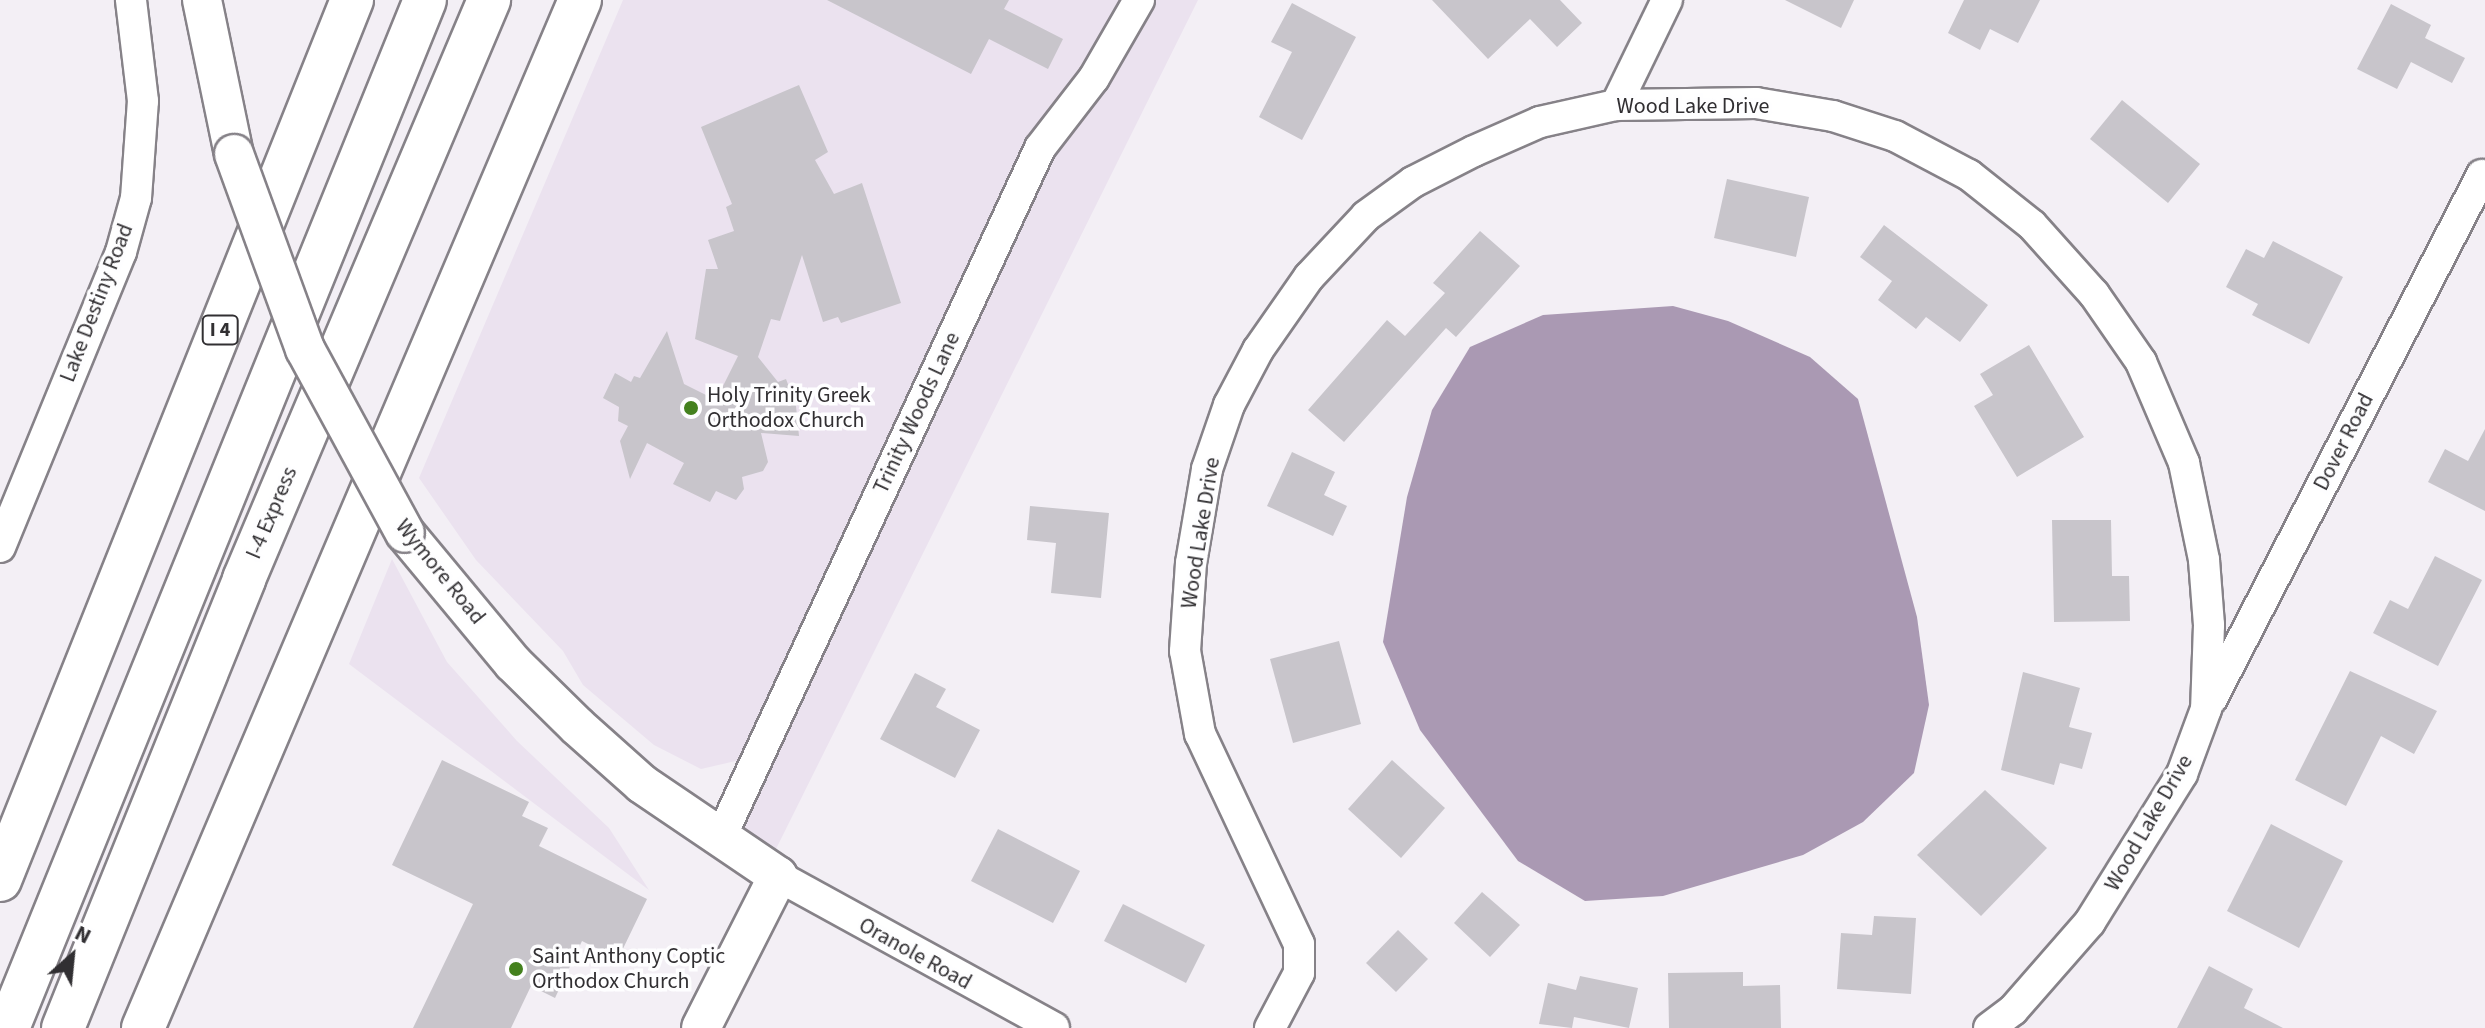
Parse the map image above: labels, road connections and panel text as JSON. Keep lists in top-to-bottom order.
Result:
{
  "streets": {
    "highway": ["I 4", "I-4 Express"],
    "main road": ["Wymore Road"],
    "street": [
      "Wood Lake Drive",
      "Lake Destiny Road",
      "Trinity Woods Lane",
      "Dover Road",
      "Oranole Road"
    ]
  },
  "crossings": [
    ["Wood Lake Drive", "Dover Road"],
    ["Trinity Woods Lane", "Wymore Road"],
    ["Wymore Road", "Oranole Road"]
  ],
  "places": ["Holy Trinity Greek Orthodox Church", "Saint Anthony Coptic Orthodox Church"],
  "north": "top right"
}
